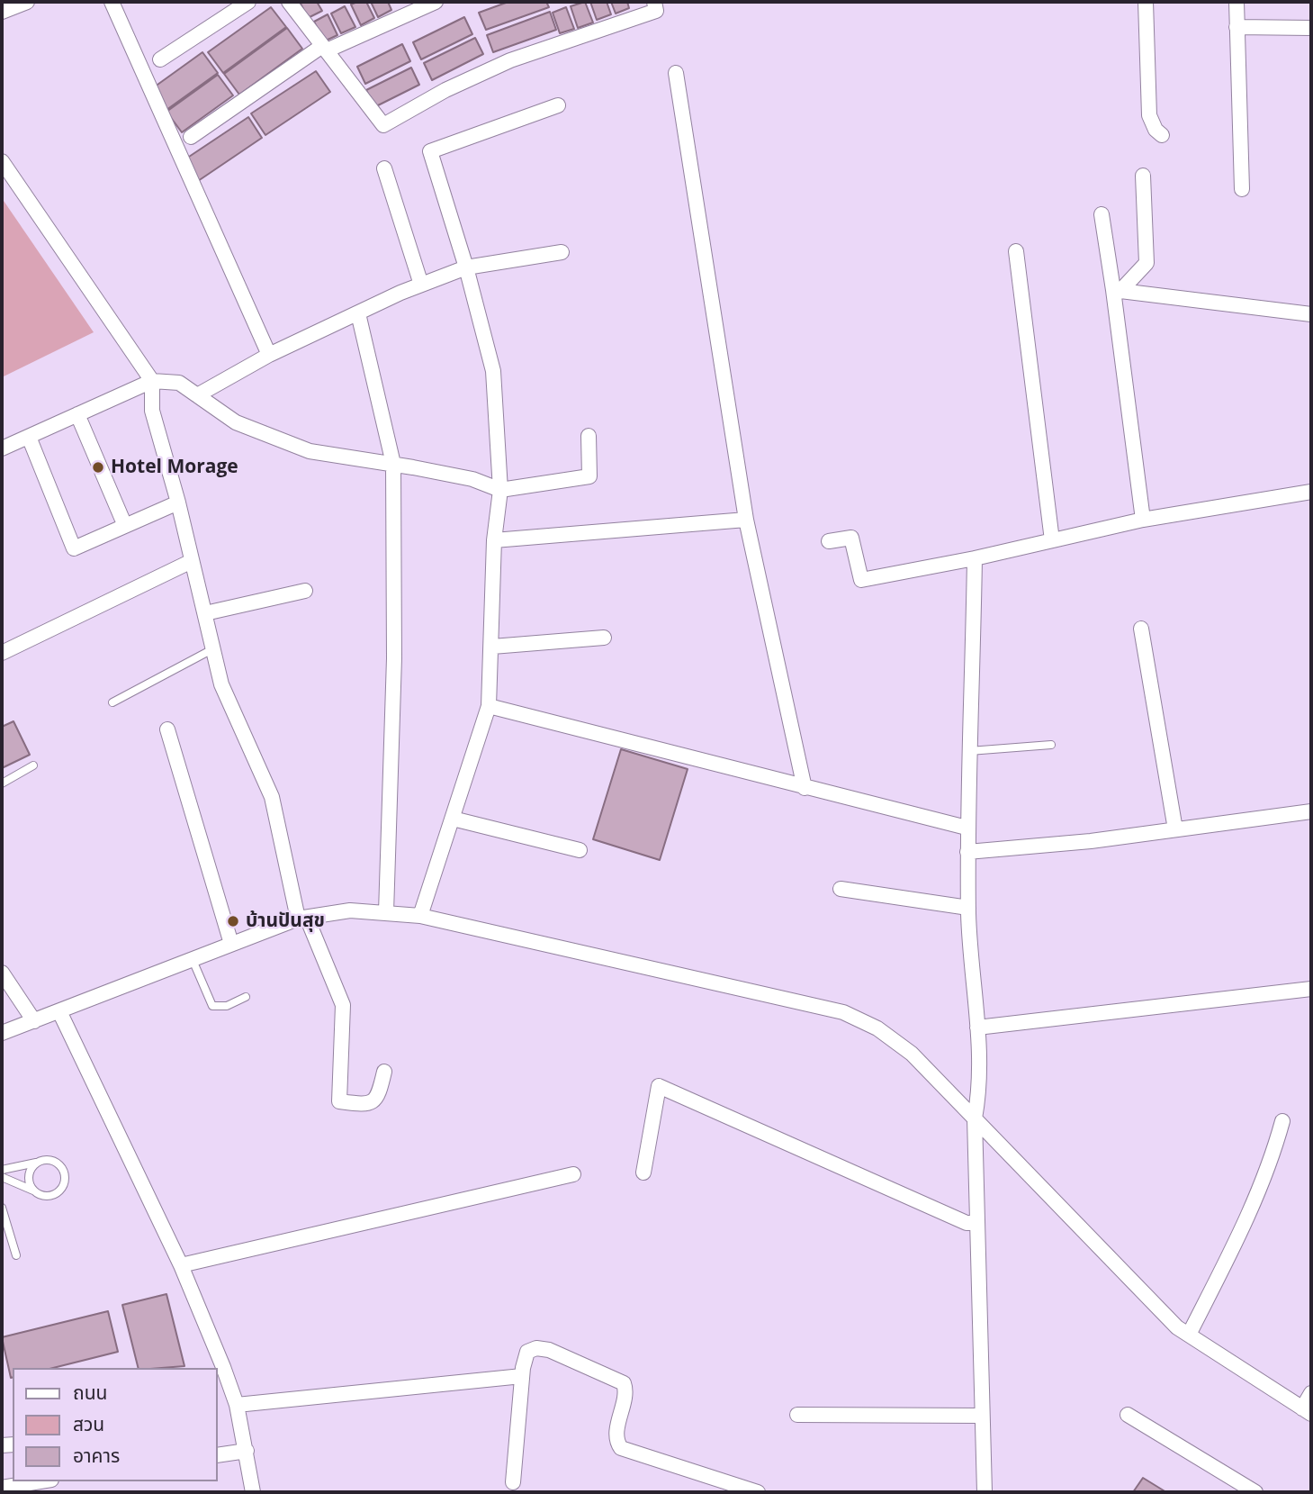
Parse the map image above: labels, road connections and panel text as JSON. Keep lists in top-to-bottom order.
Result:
{
  "places": ["Hotel Morage", "บ้านปันสุข"],
  "legend": ["ถนน", "สวน", "อาคาร"]
}
